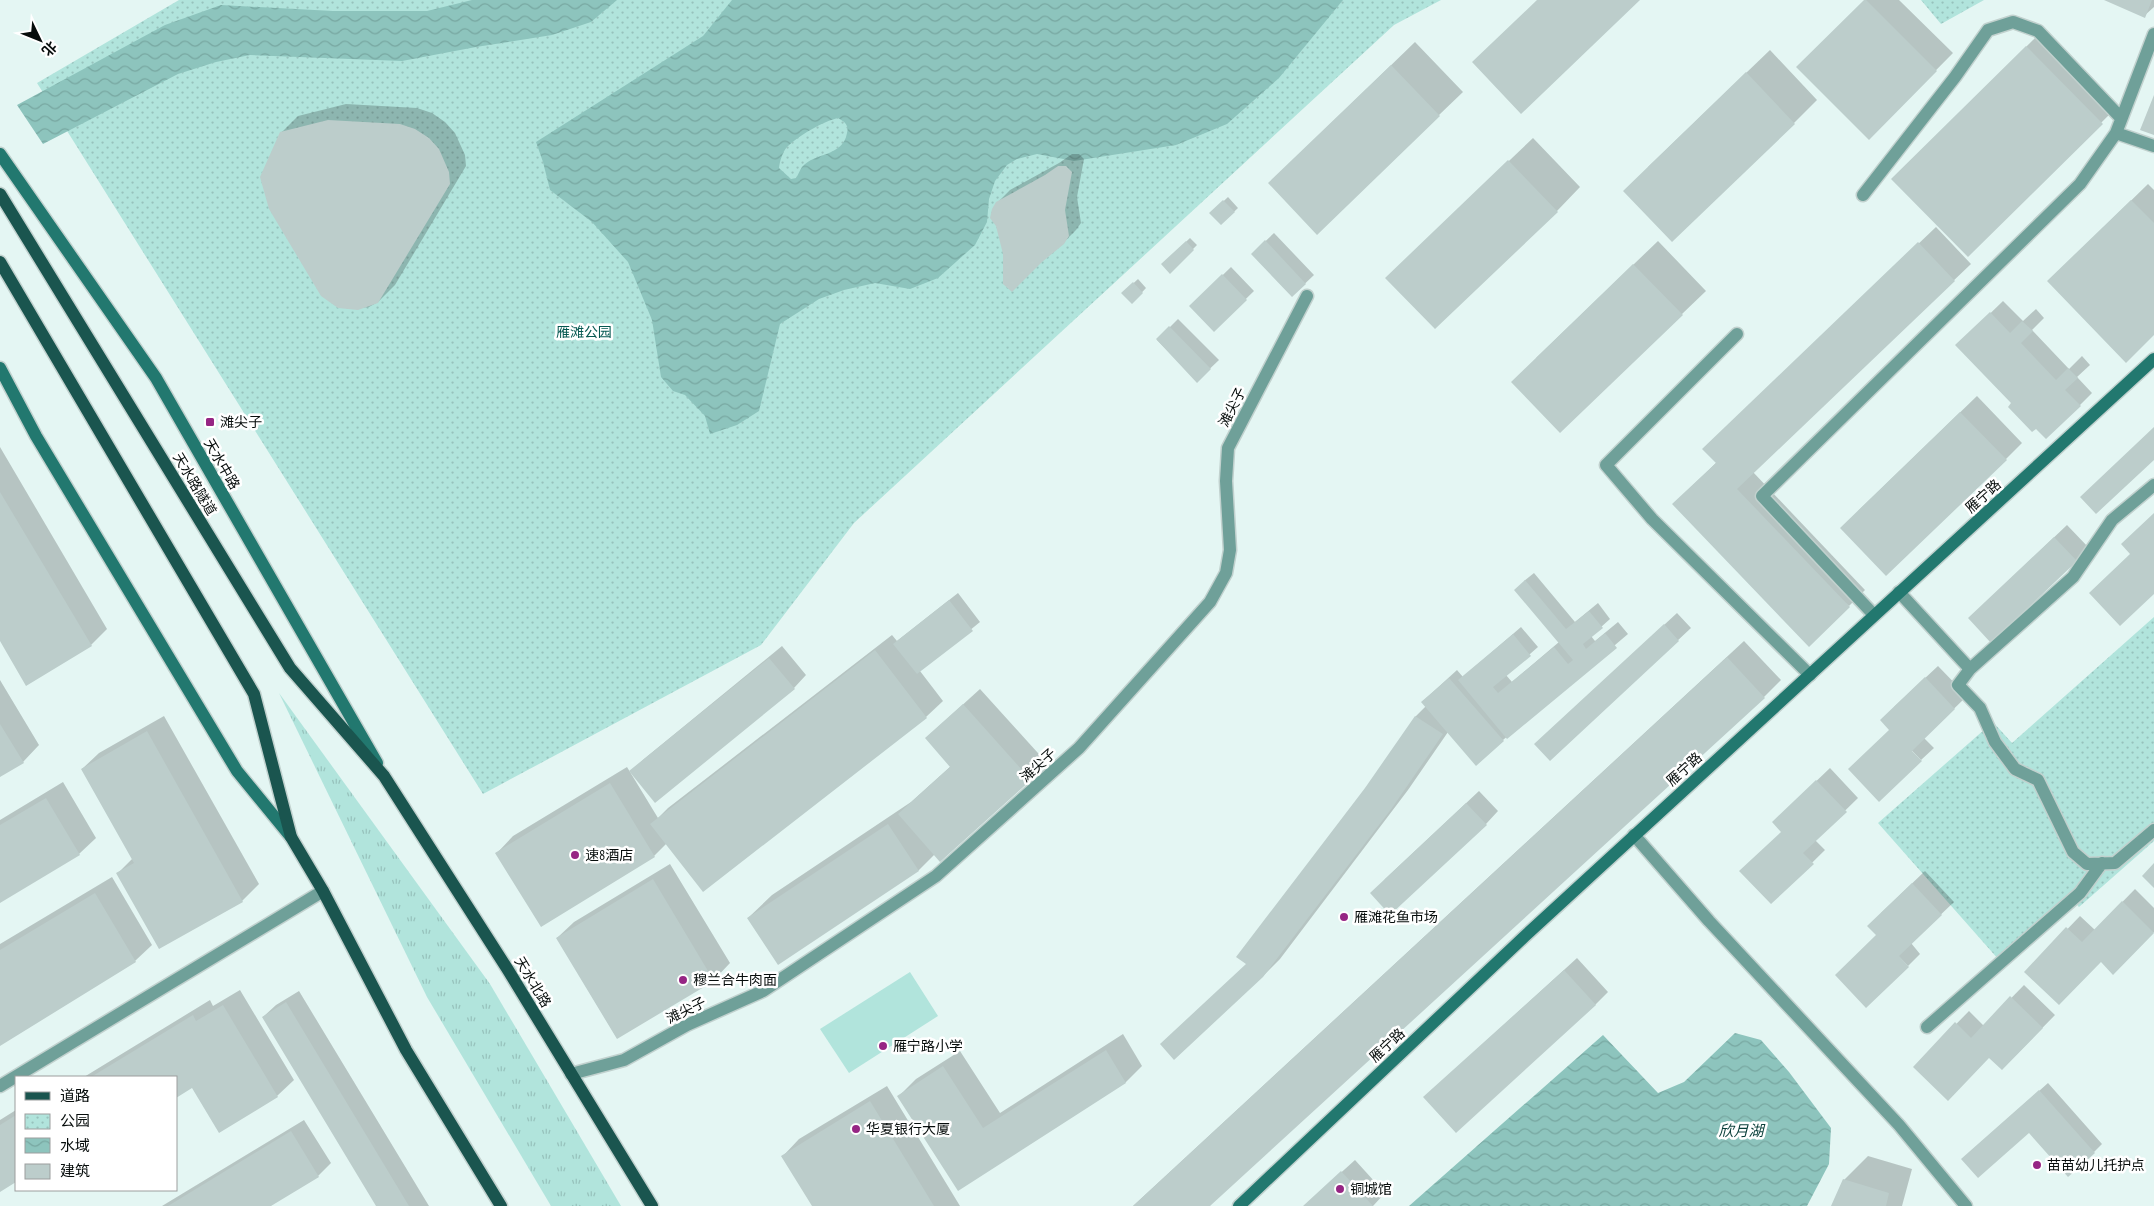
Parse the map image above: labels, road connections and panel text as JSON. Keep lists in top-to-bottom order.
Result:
{
  "streets": {
    "main road": ["天水路隧道", "天水北路"],
    "street": ["滩尖子", "天水中路", "雁宁路"]
  },
  "crossings": [
    ["滩尖子", "天水北路"],
    ["天水中路", "天水路隧道"],
    ["天水中路", "天水北路"],
    ["天水路隧道", "天水北路"]
  ],
  "water": ["欣月湖"],
  "parks": ["雁滩公园"],
  "places": {
    "transit": ["滩尖子"],
    "other": [
      "速8酒店",
      "雁滩花鱼市场",
      "穆兰合牛肉面",
      "雁宁路小学",
      "华夏银行大厦",
      "苗苗幼儿托护点",
      "铜城馆"
    ]
  },
  "legend": [
    "道路",
    "公园",
    "水域",
    "建筑"
  ],
  "north": "bottom right"
}
